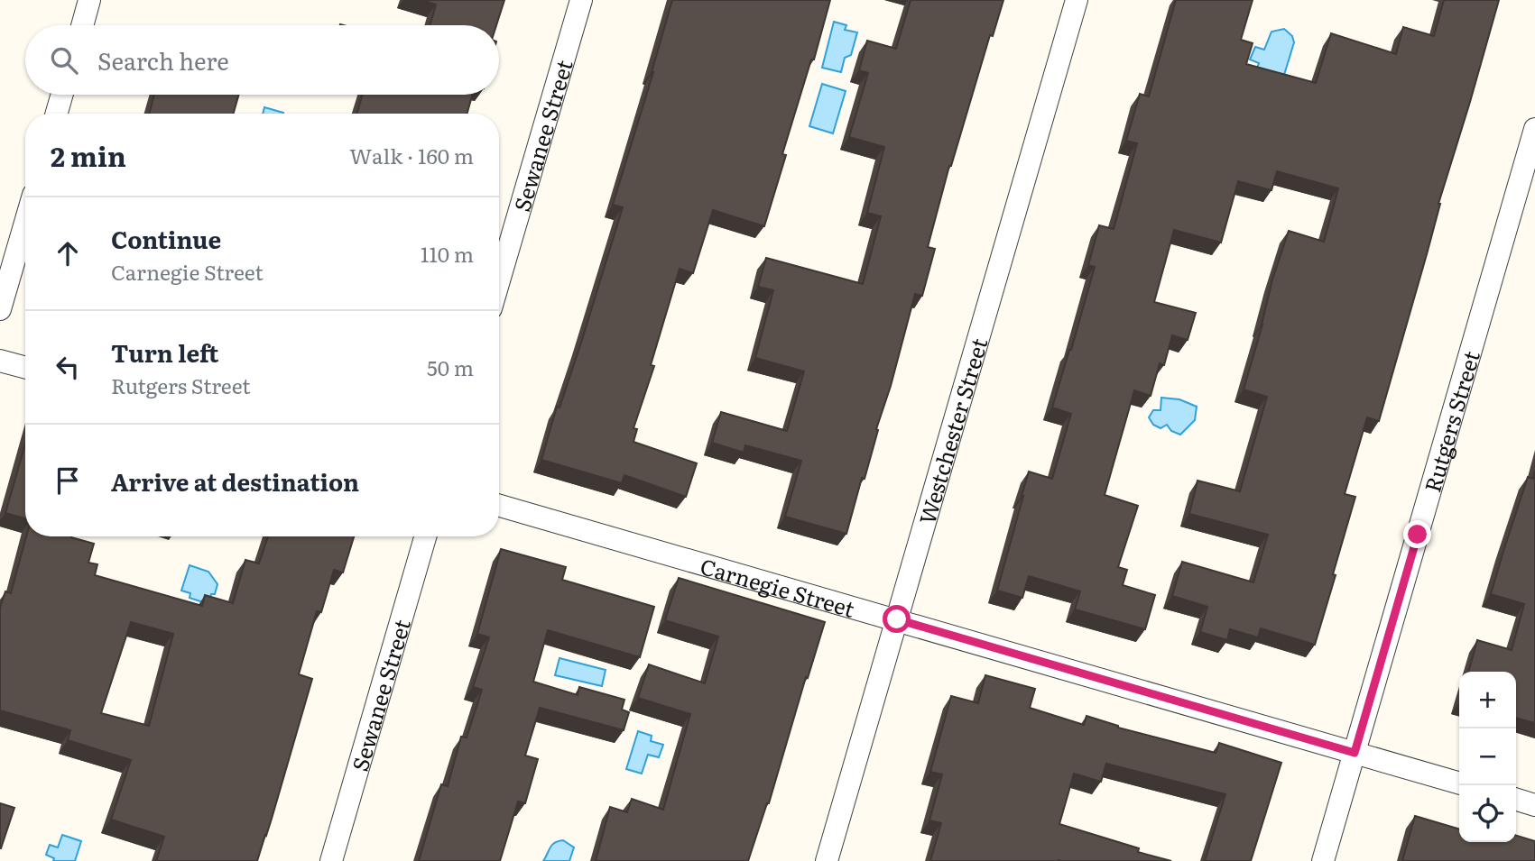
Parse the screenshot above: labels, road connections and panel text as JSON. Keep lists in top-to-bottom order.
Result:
{
  "streets": {
    "street": [
      "Sewanee Street",
      "Rutgers Street",
      "Westchester Street",
      "Carnegie Street"
    ]
  },
  "crossings": [
    ["Rutgers Street", "Carnegie Street"],
    ["Westchester Street", "Carnegie Street"]
  ],
  "page": {
    "search": "Search here",
    "heading": ["2 min", "Walk · 160 m"],
    "list": [
      ["Continue", "Carnegie Street", "110 m"],
      ["Turn left", "Rutgers Street", "50 m"],
      "Arrive at destination"
    ],
    "map_buttons": ["+", "−"]
  }
}
